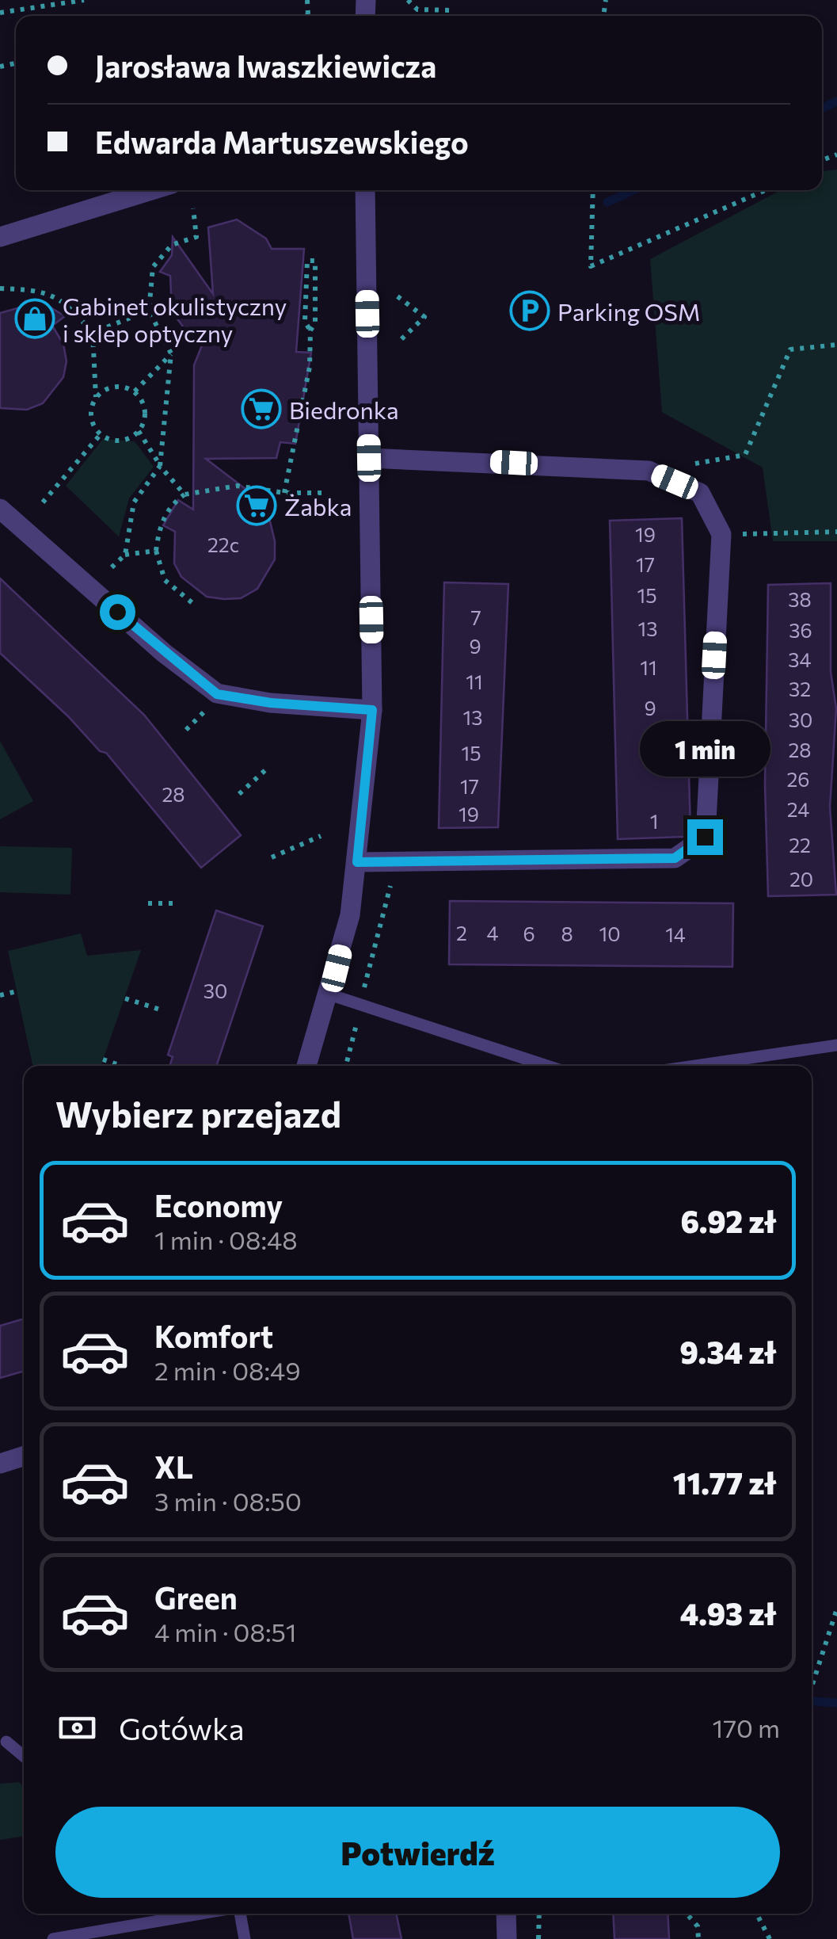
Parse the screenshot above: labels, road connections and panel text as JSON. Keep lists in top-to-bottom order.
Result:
{
  "places": {
    "parking": ["Parking OSM"],
    "shop": ["Gabinet okulistyczny i sklep optyczny"],
    "supermarket": ["Biedronka", "Żabka"]
  },
  "house_numbers": [
    "19",
    "22c",
    "17",
    "15",
    "38",
    "7",
    "13",
    "36",
    "9",
    "34",
    "11",
    "11",
    "32",
    "9",
    "13",
    "30",
    "28",
    "15",
    "26",
    "17",
    "28",
    "24",
    "19",
    "1",
    "22",
    "20",
    "2",
    "4",
    "6",
    "8",
    "10",
    "14",
    "30"
  ],
  "page": {
    "banner": ["Jarosława Iwaszkiewicza", "Edwarda Martuszewskiego"],
    "bubble": "1 min",
    "heading": "Wybierz przejazd",
    "list": [
      {
        "name": "Economy",
        "note": "1 min · 08:48",
        "value": "6.92 zł"
      },
      {
        "name": "Komfort",
        "note": "2 min · 08:49",
        "value": "9.34 zł"
      },
      {
        "name": "XL",
        "note": "3 min · 08:50",
        "value": "11.77 zł"
      },
      {
        "name": "Green",
        "note": "4 min · 08:51",
        "value": "4.93 zł"
      }
    ],
    "pay": ["Gotówka", "170 m"],
    "buttons": "Potwierdź"
  }
}
